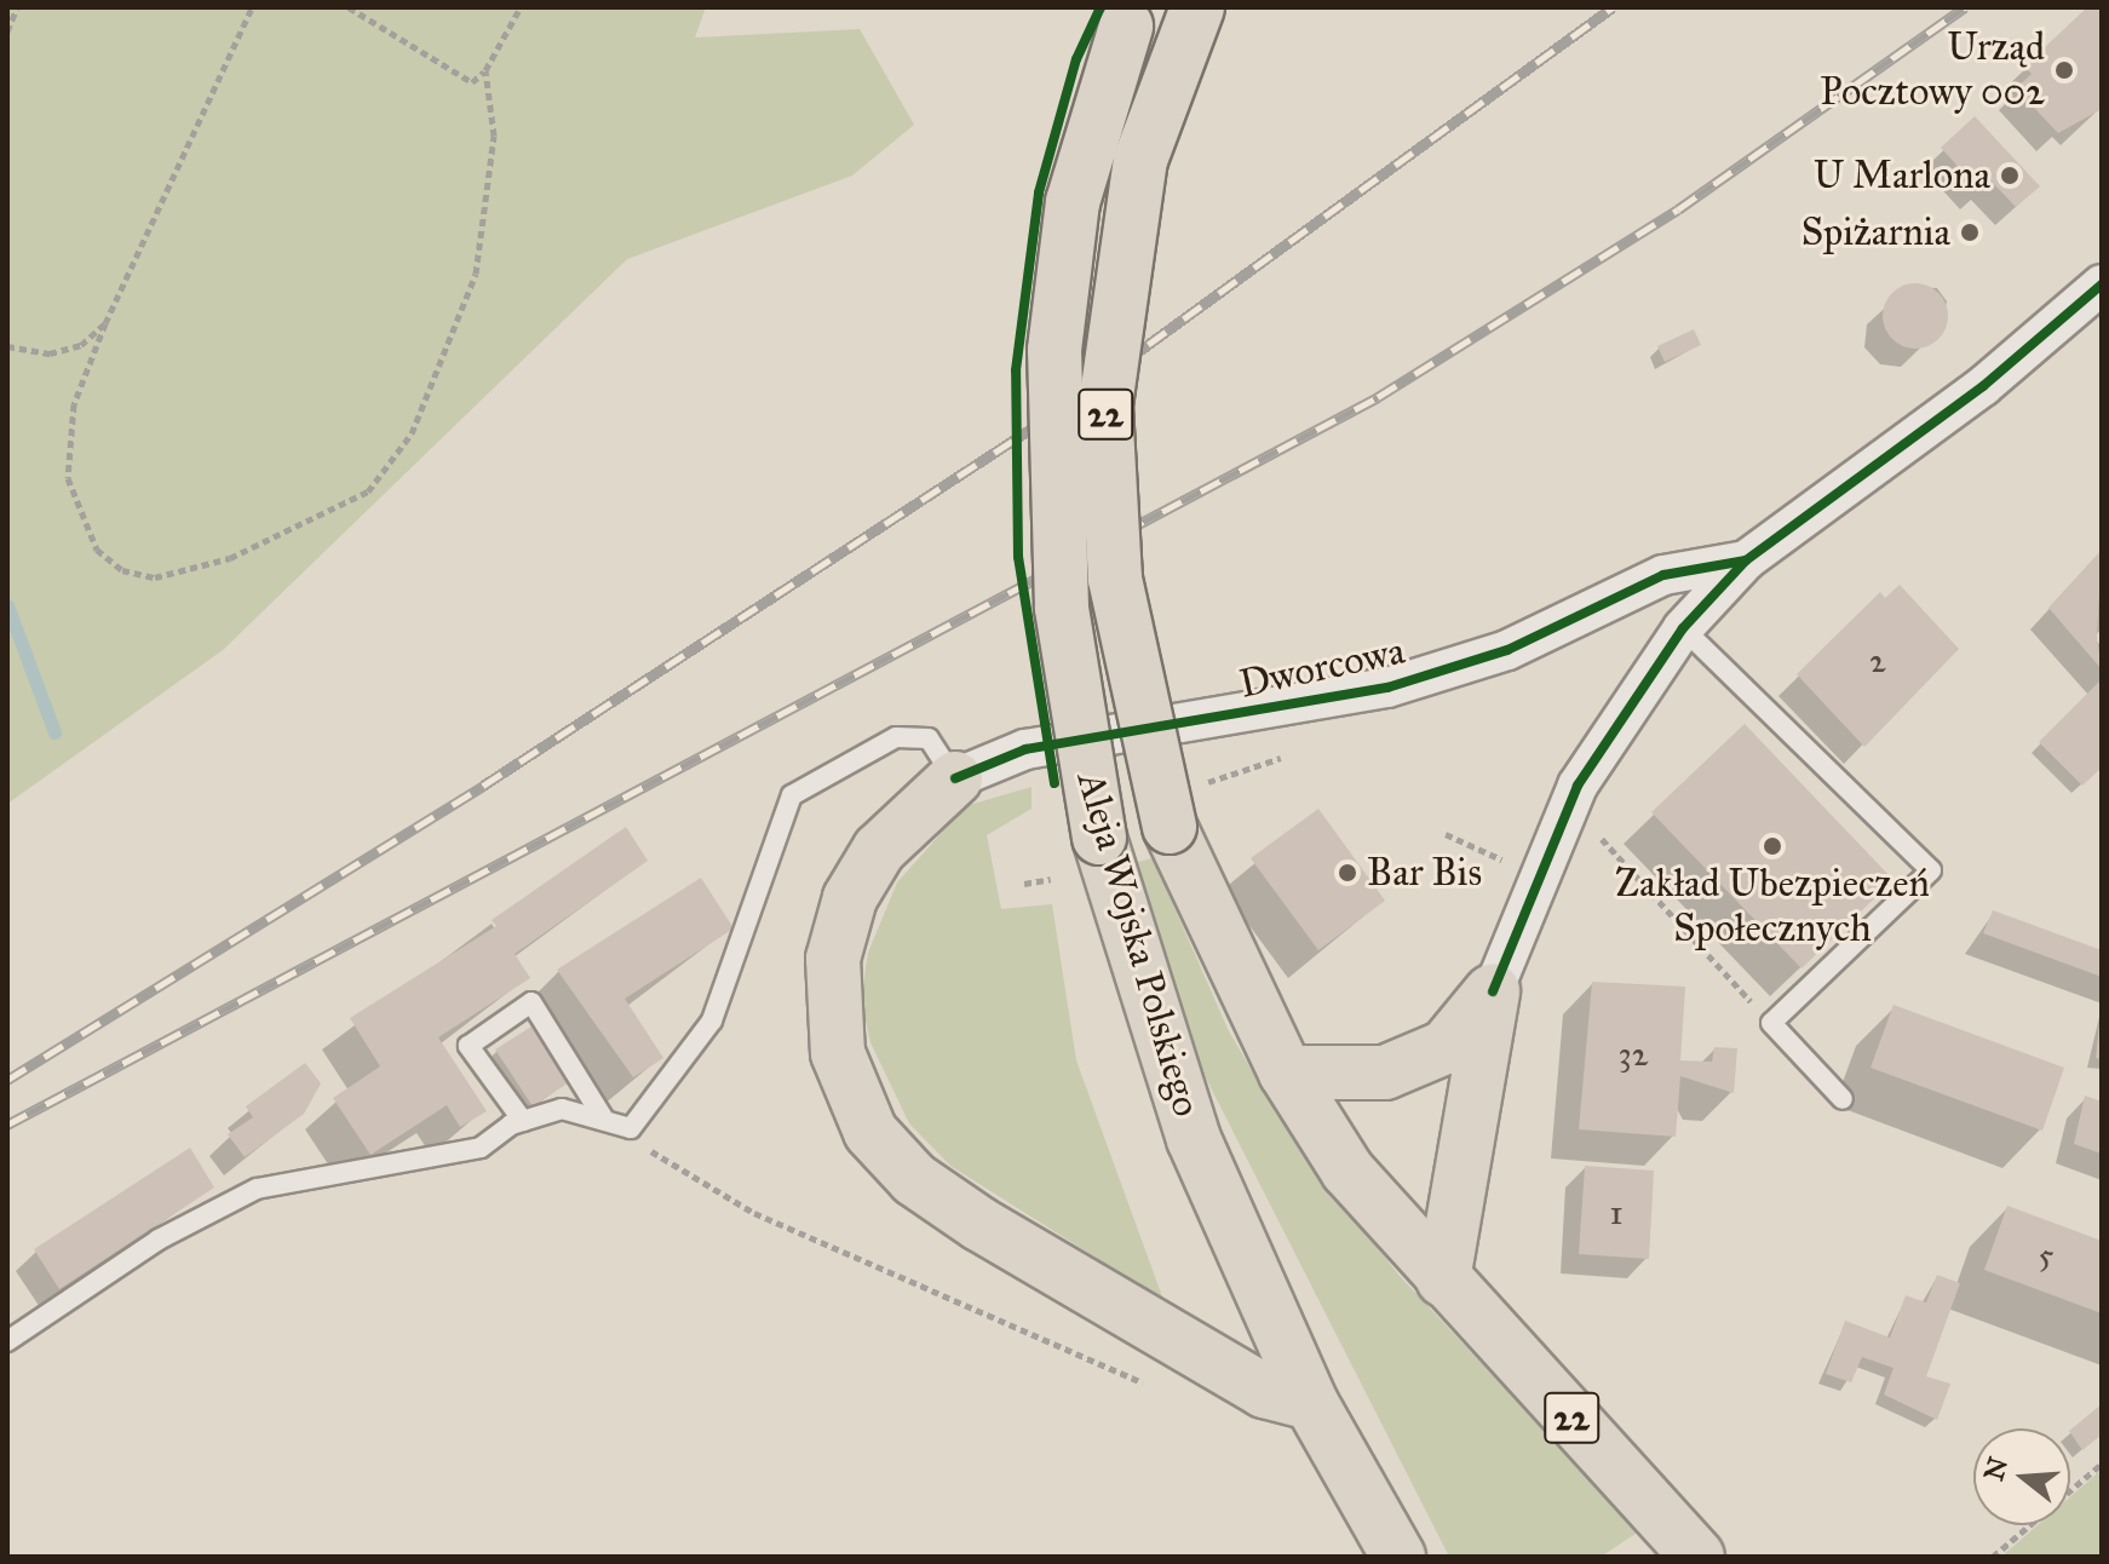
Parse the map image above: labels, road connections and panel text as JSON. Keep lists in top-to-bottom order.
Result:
{
  "streets": {
    "main road": ["22", "Aleja Wojska Polskiego"],
    "street": ["Dworcowa"]
  },
  "places": [
    "Urząd Pocztowy 002",
    "U Marlona",
    "Spiżarnia",
    "Zakład Ubezpieczeń Społecznych",
    "Bar Bis"
  ],
  "house_numbers": [
    "2",
    "32",
    "1",
    "5"
  ],
  "north": "left"
}
